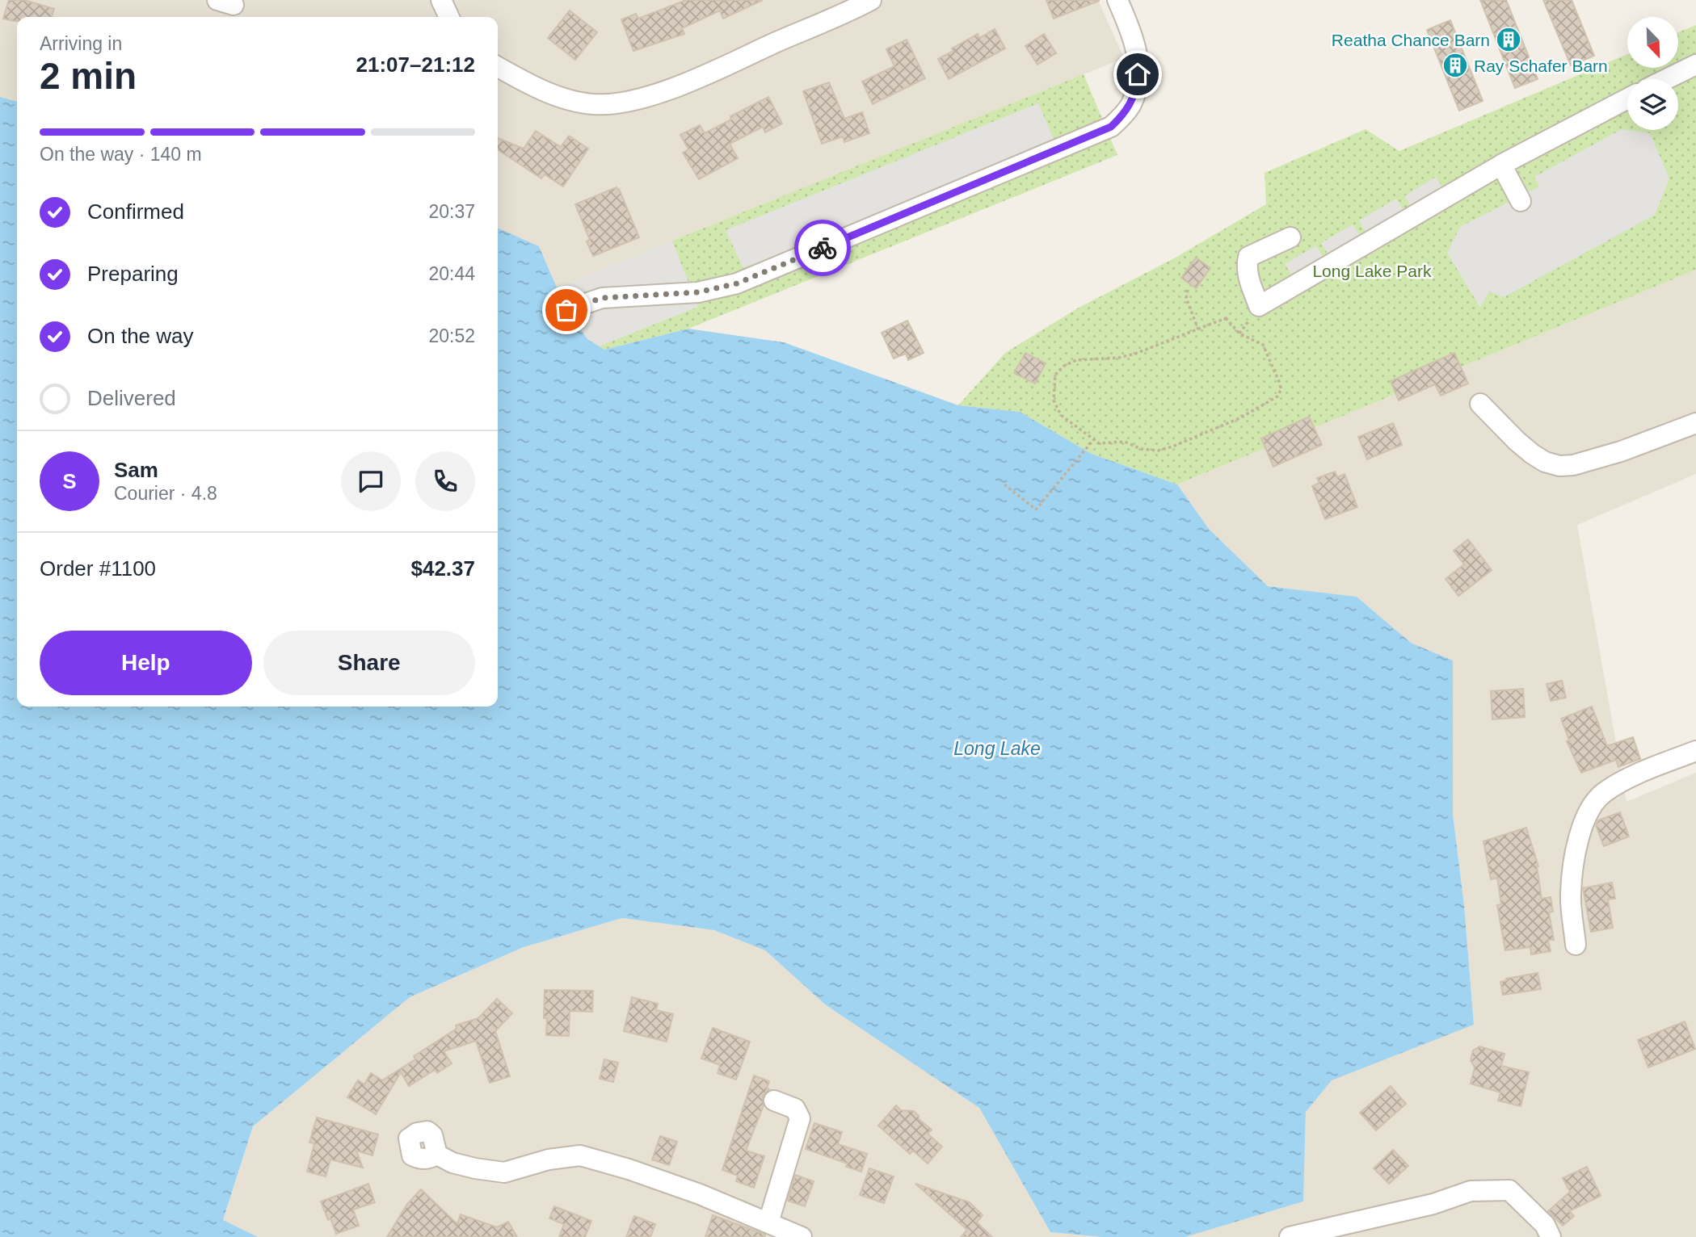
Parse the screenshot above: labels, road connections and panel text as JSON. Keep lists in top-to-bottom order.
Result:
{
  "water": ["Long Lake"],
  "parks": ["Long Lake Park"],
  "places": {
    "building": ["Reatha Chance Barn", "Ray Schafer Barn"]
  },
  "north": "bottom right",
  "page": {
    "heading": ["2 min", "Arriving in", "21:07–21:12"],
    "panel": [
      "Sam",
      "Courier · 4.8",
      "Order #1100",
      "$42.37"
    ],
    "bar": "On the way · 140 m",
    "list": [
      ["Confirmed", "20:37"],
      ["Preparing", "20:44"],
      ["On the way", "20:52"],
      "Delivered"
    ],
    "round": "S",
    "buttons": ["Help", "Share"]
  }
}
